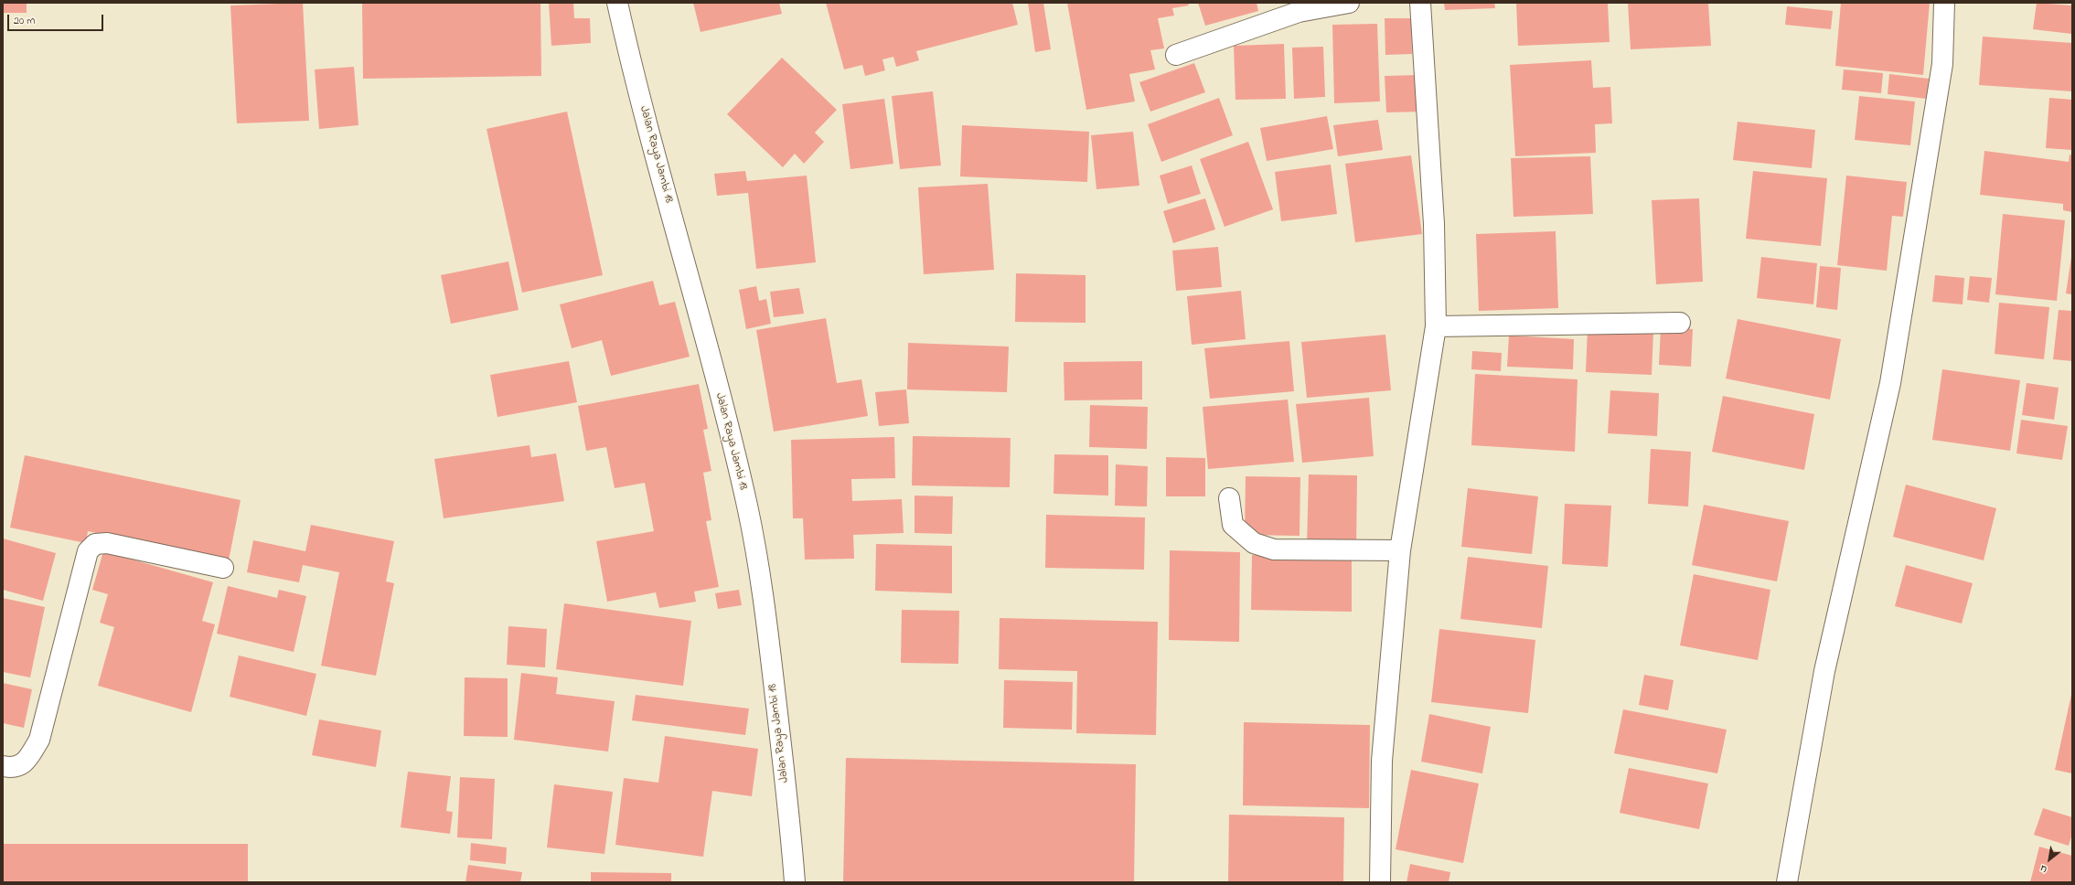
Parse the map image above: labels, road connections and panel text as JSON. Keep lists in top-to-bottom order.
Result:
{
  "streets": {
    "street": ["Jalan Raya Jambi 18"]
  },
  "scale_bar": "20 m",
  "north": "bottom left"
}
